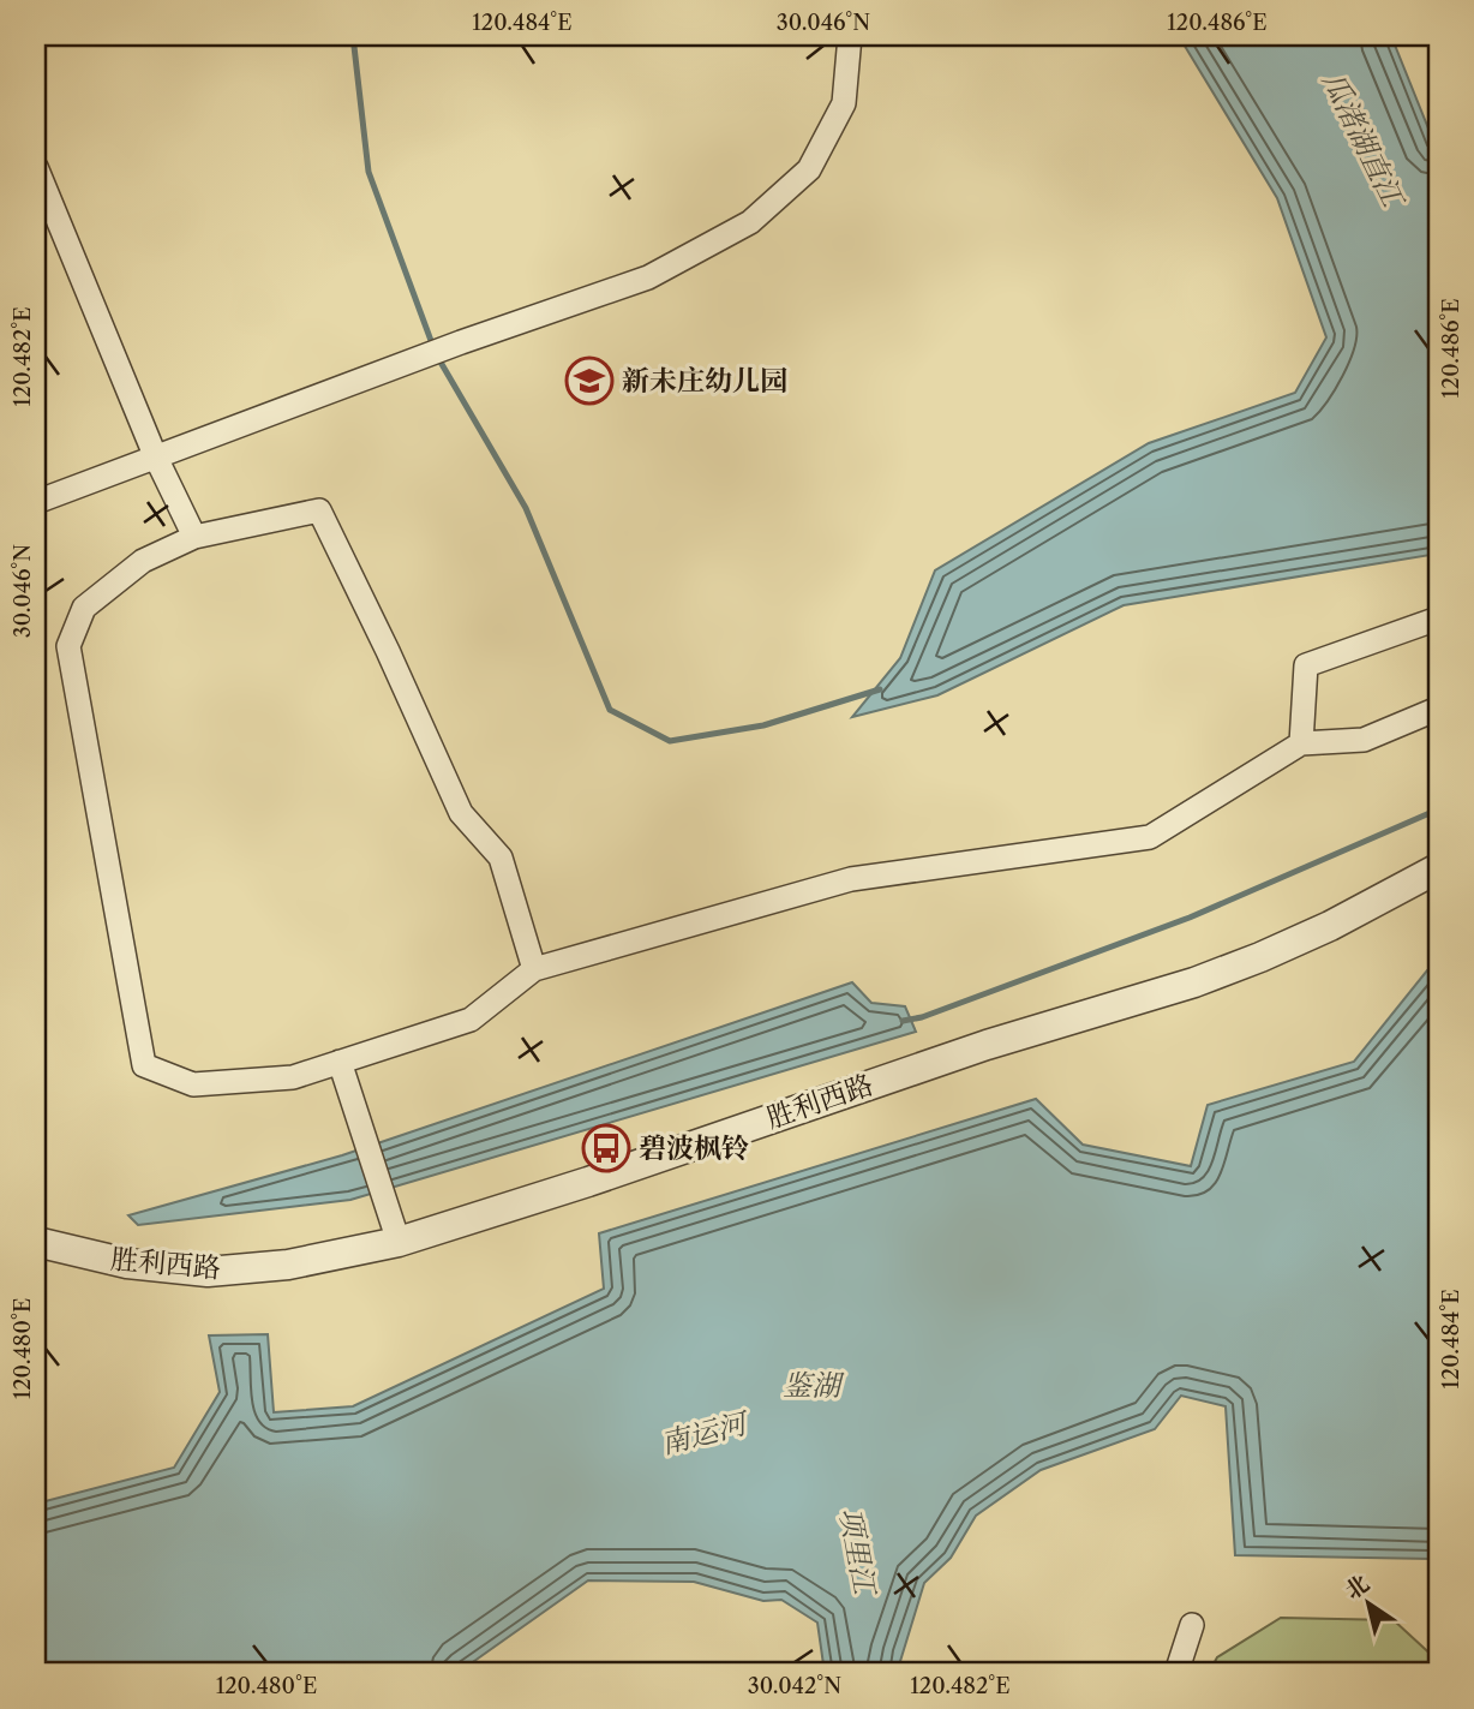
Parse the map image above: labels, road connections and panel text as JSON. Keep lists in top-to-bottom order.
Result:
{
  "streets": {
    "street": ["胜利西路"]
  },
  "water": [
    "瓜渚湖直江",
    "鉴湖",
    "南运河",
    "项里江"
  ],
  "places": {
    "school or university": ["新未庄幼儿园"],
    "bus stop": ["碧波枫铃"]
  },
  "north": "top left",
  "coordinates": [
    "120.484°E",
    "30.046°N",
    "120.486°E",
    "120.482°E",
    "120.480°E",
    "30.042°N"
  ]
}
